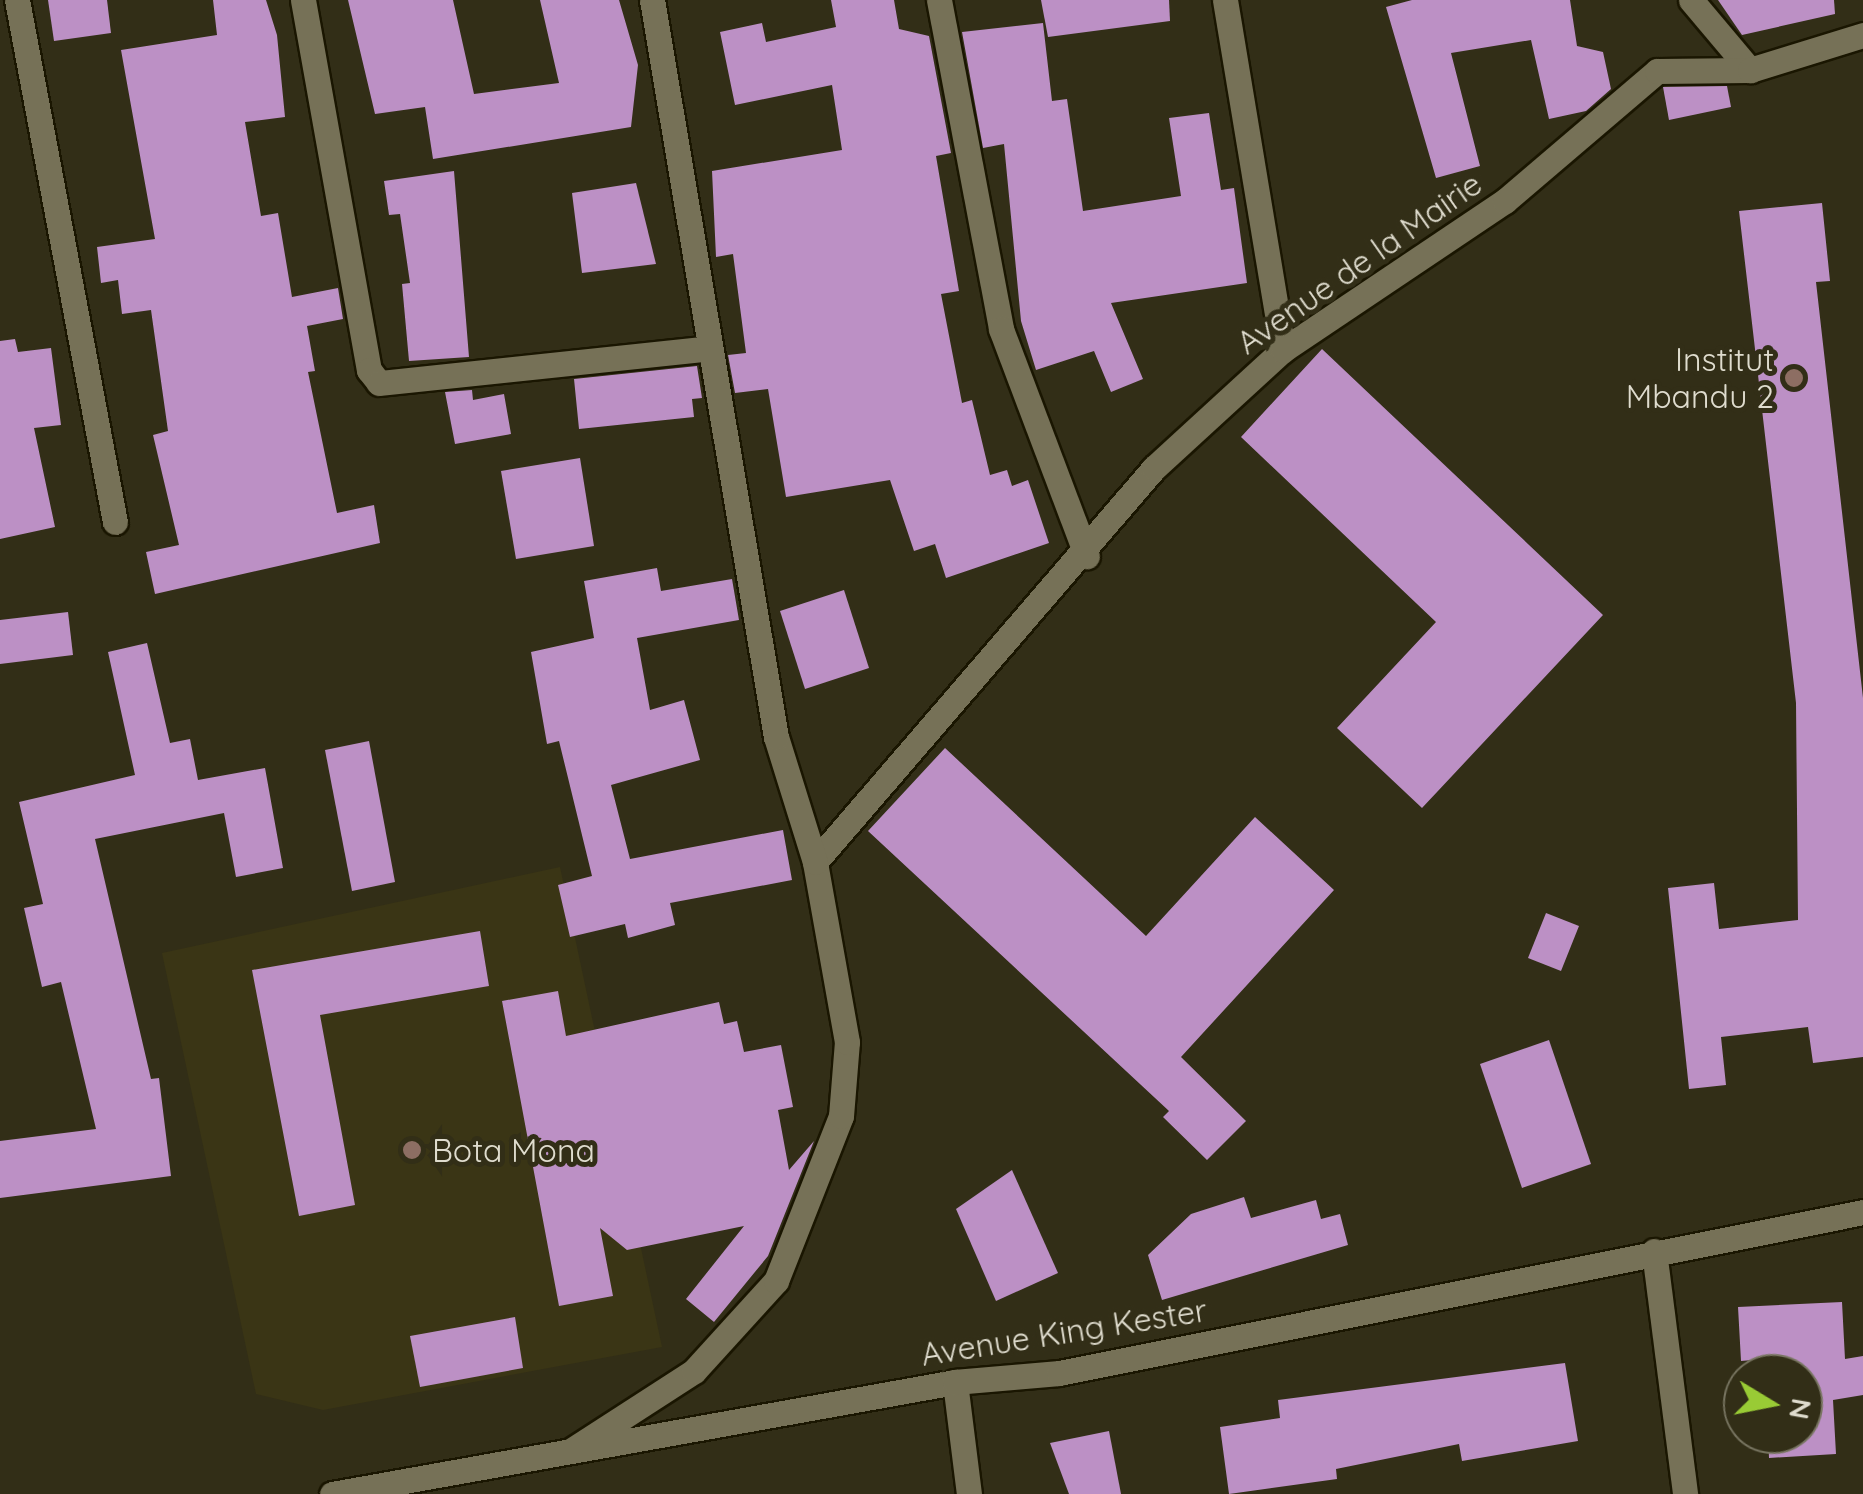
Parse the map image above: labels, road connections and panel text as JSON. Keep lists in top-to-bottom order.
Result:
{
  "streets": {
    "street": ["Avenue de la Mairie", "Avenue King Kester"]
  },
  "places": ["Institut Mbandu 2", "Bota Mona"],
  "north": "right"
}
